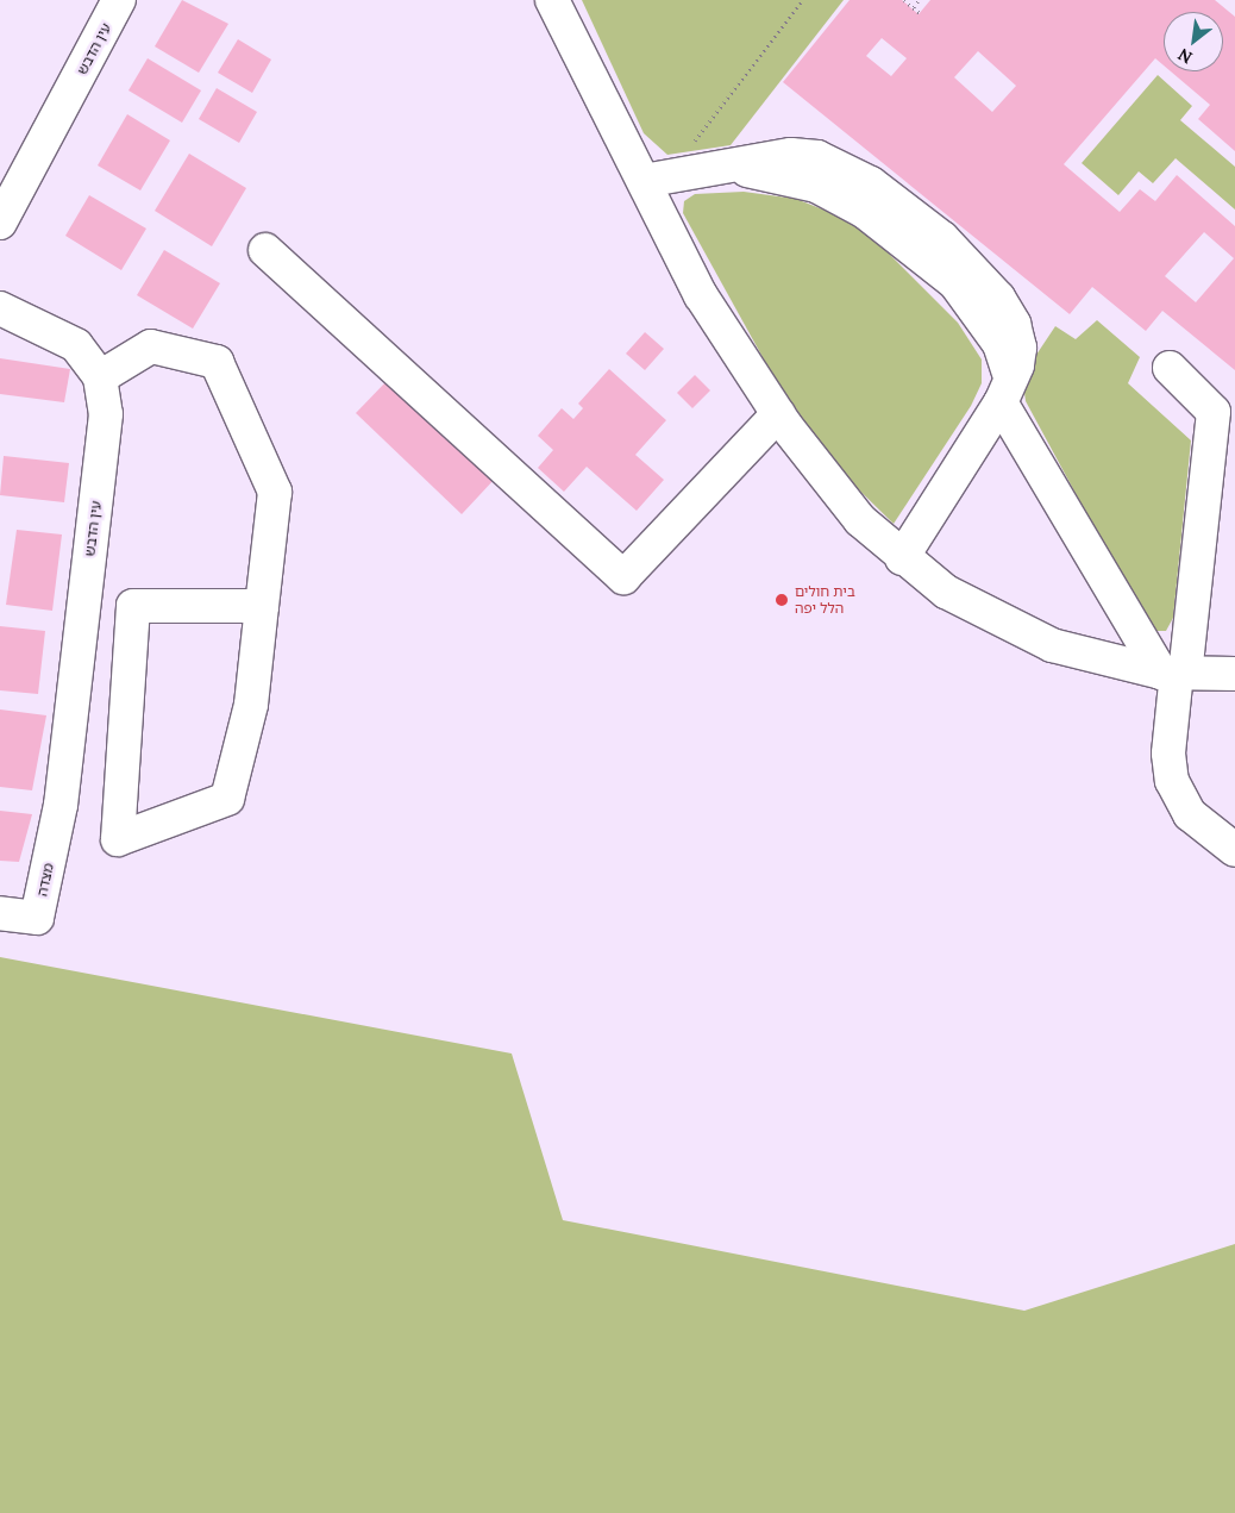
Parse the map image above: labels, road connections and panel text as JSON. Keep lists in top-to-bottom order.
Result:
{
  "streets": {
    "street": ["עין הדבש", "מצדה"]
  },
  "crossings": [
    ["עין הדבש", "מצדה"]
  ],
  "places": ["בית חולים הלל יפה"],
  "north": "bottom left"
}
